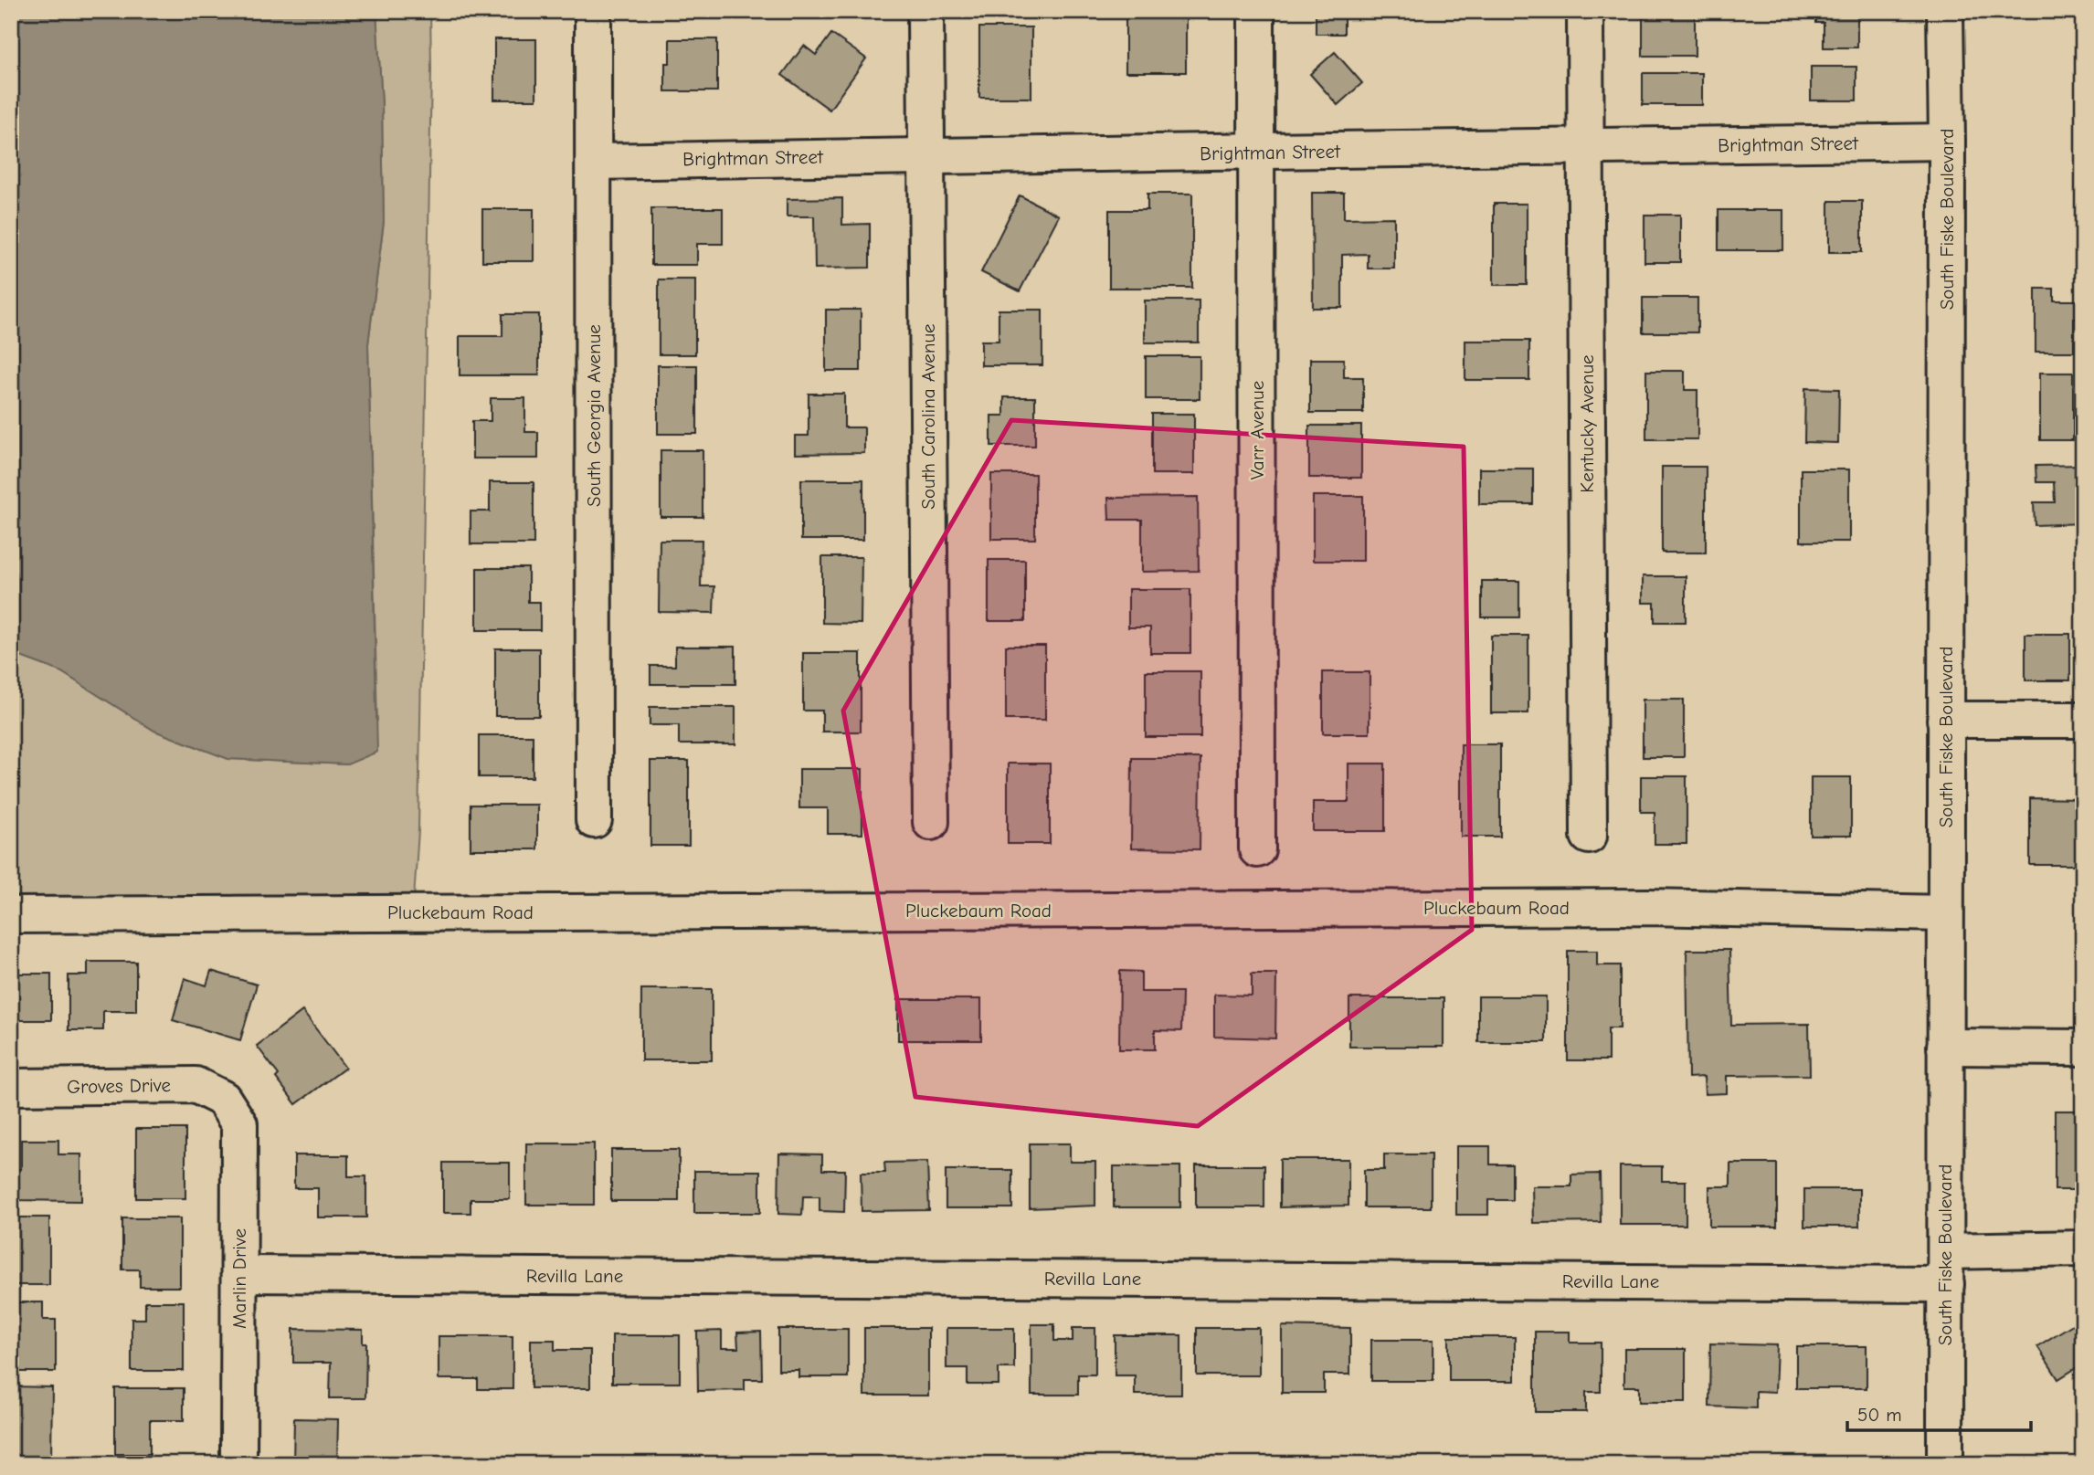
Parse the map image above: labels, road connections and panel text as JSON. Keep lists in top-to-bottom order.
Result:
{
  "streets": {
    "street": [
      "Brightman Street",
      "South Fiske Boulevard",
      "South Georgia Avenue",
      "South Carolina Avenue",
      "Kentucky Avenue",
      "Varr Avenue",
      "Pluckebaum Road",
      "Groves Drive",
      "Revilla Lane",
      "Marlin Drive"
    ]
  },
  "crossings": [
    ["Brightman Street", "South Fiske Boulevard"],
    ["Brightman Street", "South Georgia Avenue"],
    ["Brightman Street", "South Carolina Avenue"],
    ["Brightman Street", "Kentucky Avenue"],
    ["Brightman Street", "Varr Avenue"],
    ["South Fiske Boulevard", "Pluckebaum Road"],
    ["South Fiske Boulevard", "Revilla Lane"],
    ["Groves Drive", "Marlin Drive"],
    ["Revilla Lane", "Marlin Drive"]
  ],
  "scale_bar": "50 m"
}
